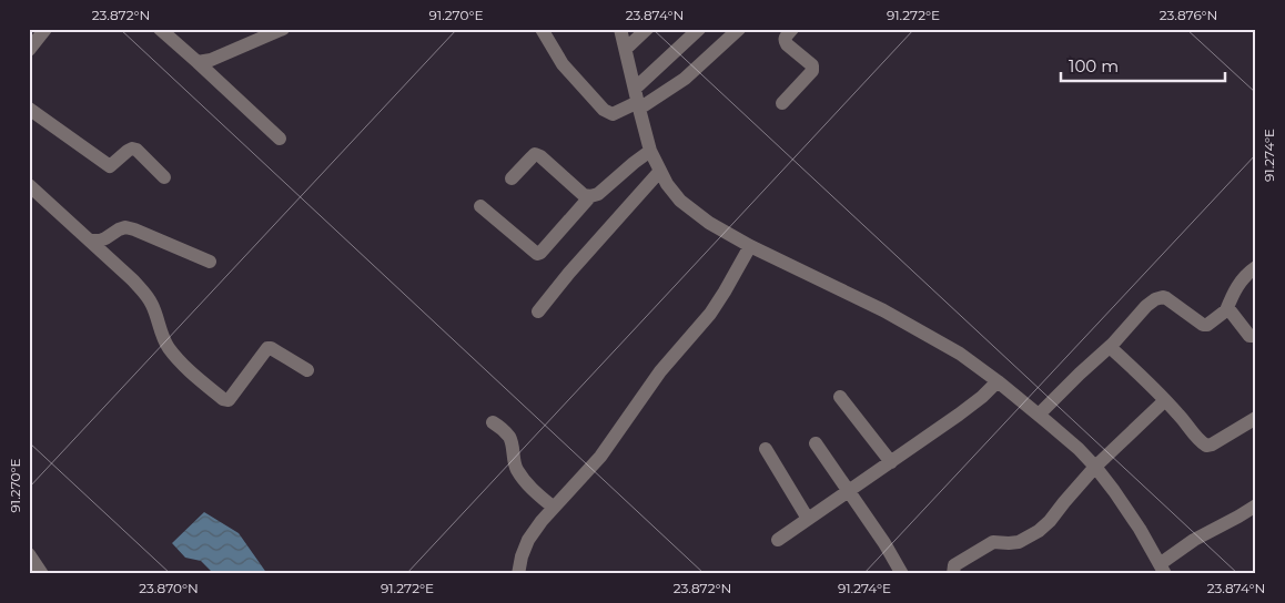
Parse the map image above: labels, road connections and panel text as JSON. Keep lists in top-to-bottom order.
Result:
{
  "scale_bar": "100 m",
  "coordinates": [
    "23.872°N",
    "91.270°E",
    "23.874°N",
    "91.272°E",
    "23.876°N",
    "91.274°E",
    "23.870°N"
  ]
}
